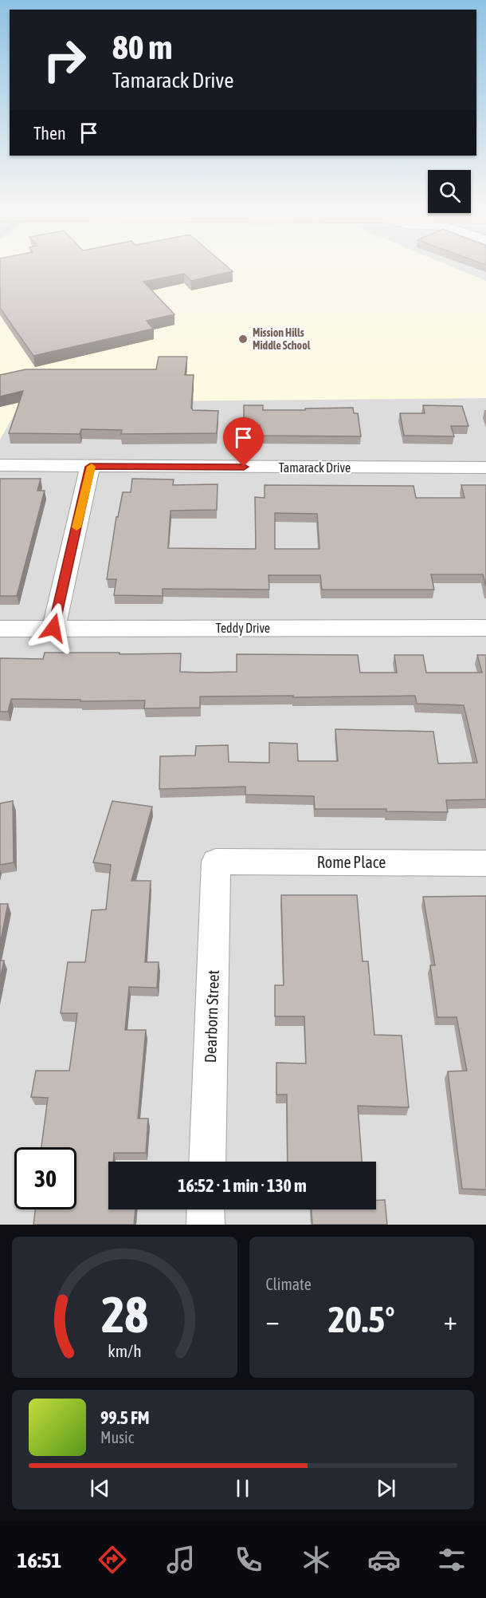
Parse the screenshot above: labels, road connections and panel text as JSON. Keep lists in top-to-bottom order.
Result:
{
  "streets": {
    "street": [
      "Tamarack Drive",
      "Teddy Drive",
      "Rome Place",
      "Dearborn Street"
    ]
  },
  "crossings": [
    ["Rome Place", "Dearborn Street"]
  ],
  "places": ["Mission Hills Middle School"],
  "page": {
    "turn": ["80 m", "Tamarack Drive"],
    "then": "Then",
    "limit": "30",
    "trip": "16:52 · 1 min · 130 m",
    "tile": "Climate",
    "heat": ["−", "20.5°", "+"],
    "song": ["99.5 FM", "Music"],
    "tabs": "16:51",
    "gauge": ["28", "km/h"]
  }
}
